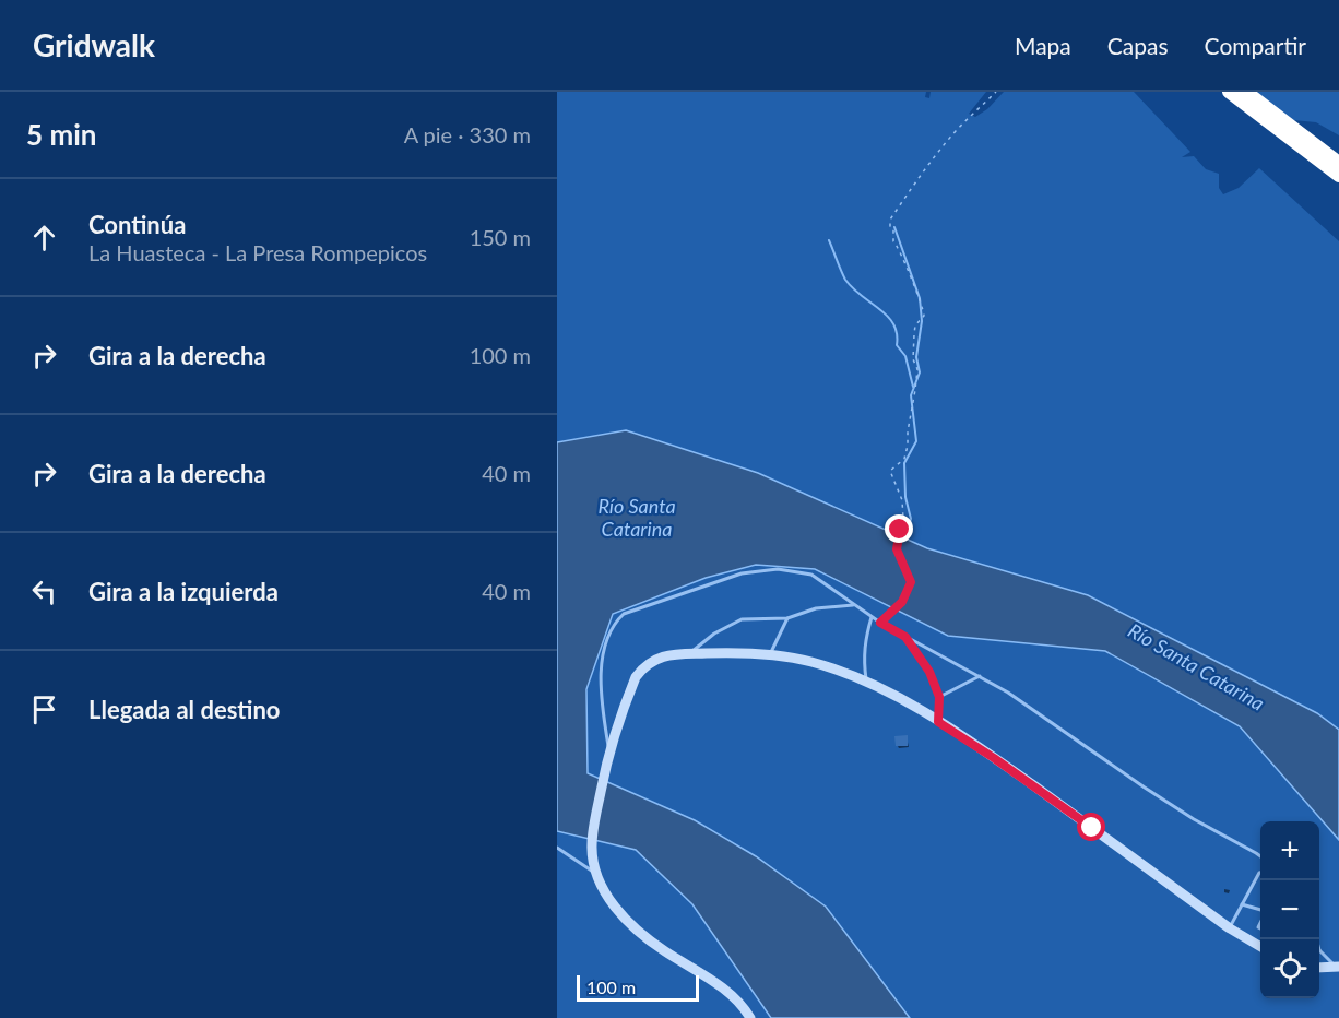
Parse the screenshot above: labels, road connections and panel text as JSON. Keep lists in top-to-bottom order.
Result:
{
  "water": ["Río Santa Catarina"],
  "scale_bar": "100 m",
  "page": {
    "header": "Gridwalk",
    "nav": ["Mapa", "Capas", "Compartir"],
    "heading": ["5 min", "A pie · 330 m"],
    "list": [
      ["Continúa", "La Huasteca - La Presa Rompepicos", "150 m"],
      ["Gira a la derecha", "100 m"],
      ["Gira a la derecha", "40 m"],
      ["Gira a la izquierda", "40 m"],
      "Llegada al destino"
    ],
    "map_buttons": ["+", "−"],
    "scale": "100 m"
  }
}
